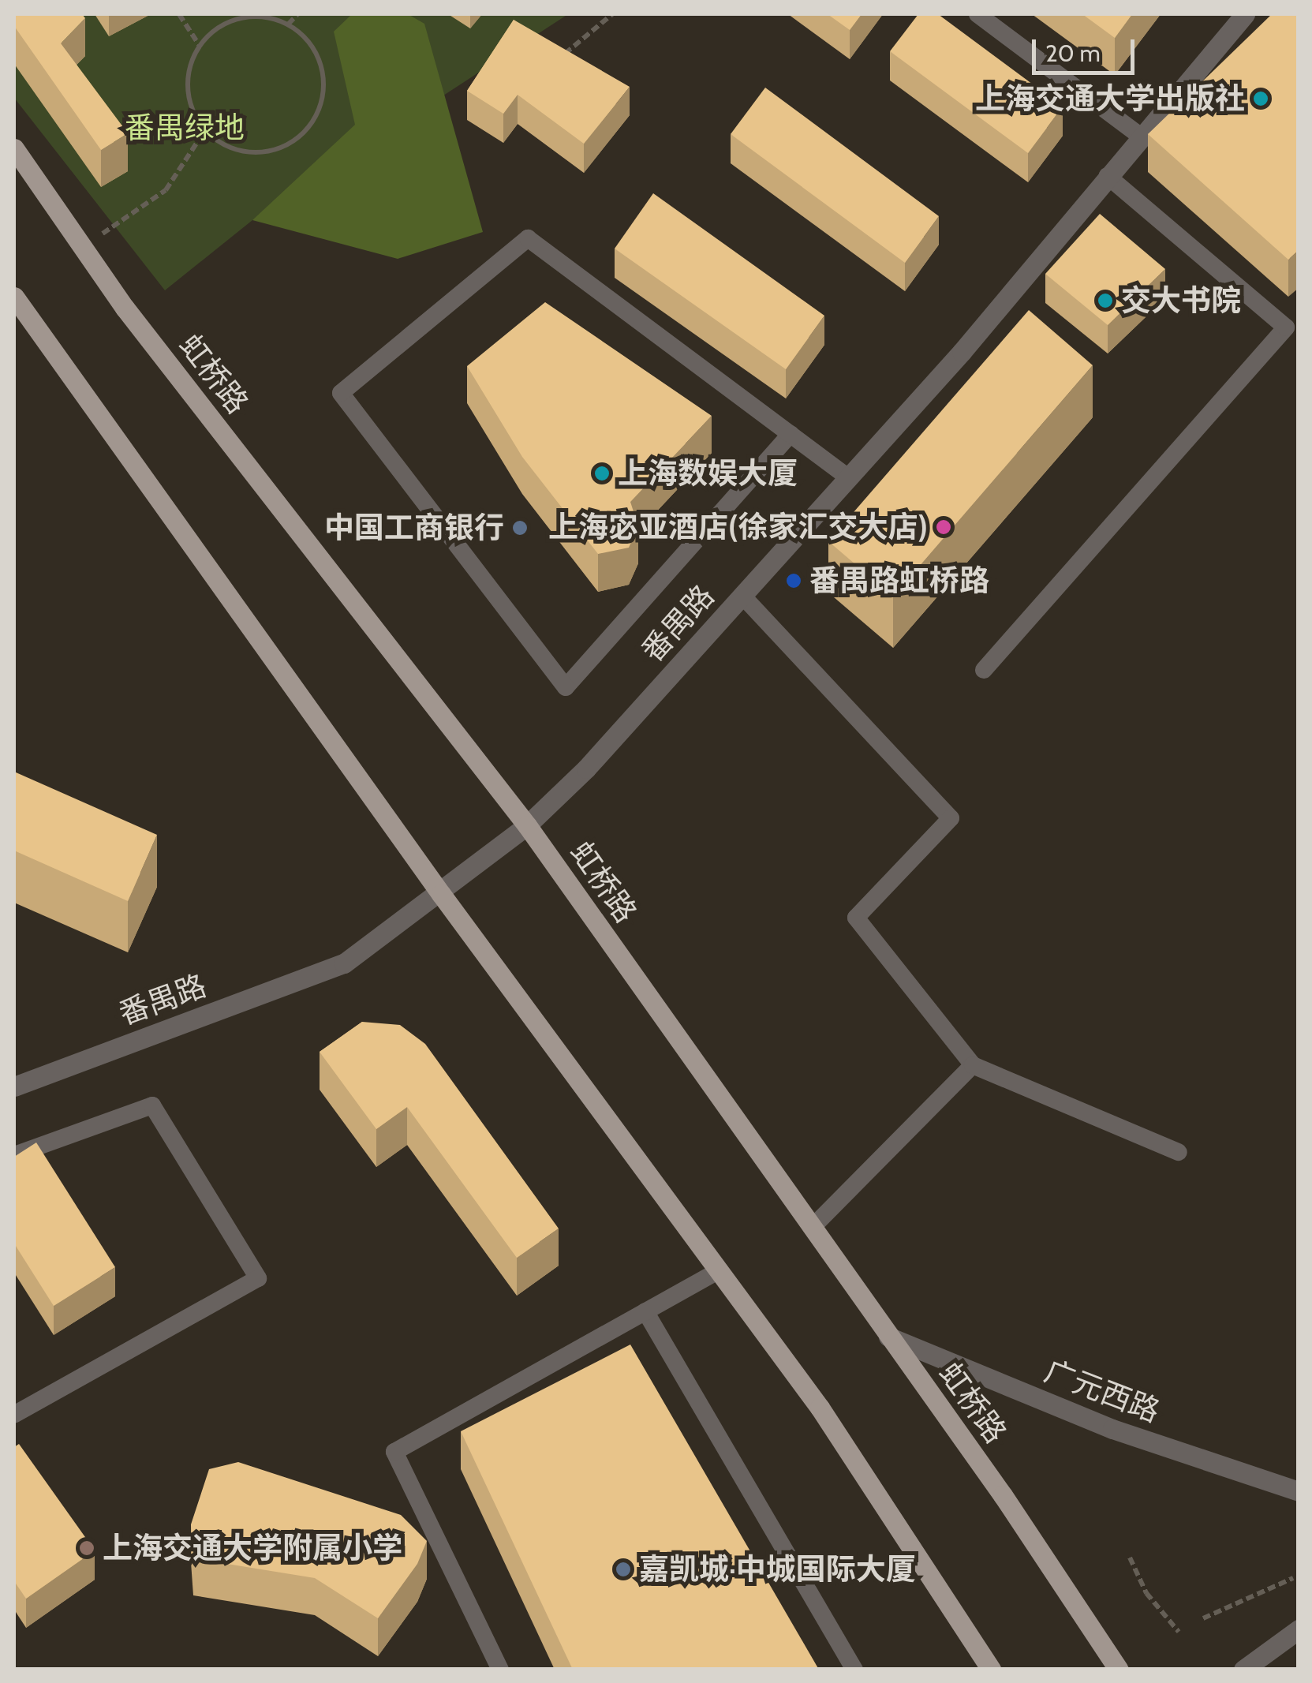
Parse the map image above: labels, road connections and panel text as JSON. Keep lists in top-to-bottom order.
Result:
{
  "streets": {
    "main road": ["虹桥路"],
    "street": ["番禺路", "广元西路"]
  },
  "crossings": [
    ["虹桥路", "番禺路"],
    ["虹桥路", "广元西路"]
  ],
  "parks": ["番禺绿地"],
  "places": [
    "上海交通大学出版社",
    "交大书院",
    "上海数娱大厦",
    "上海宓亚酒店(徐家汇交大店)",
    "中国工商银行",
    "番禺路虹桥路",
    "上海交通大学附属小学",
    "嘉凯城·中城国际大厦"
  ],
  "scale_bar": "20 m"
}
